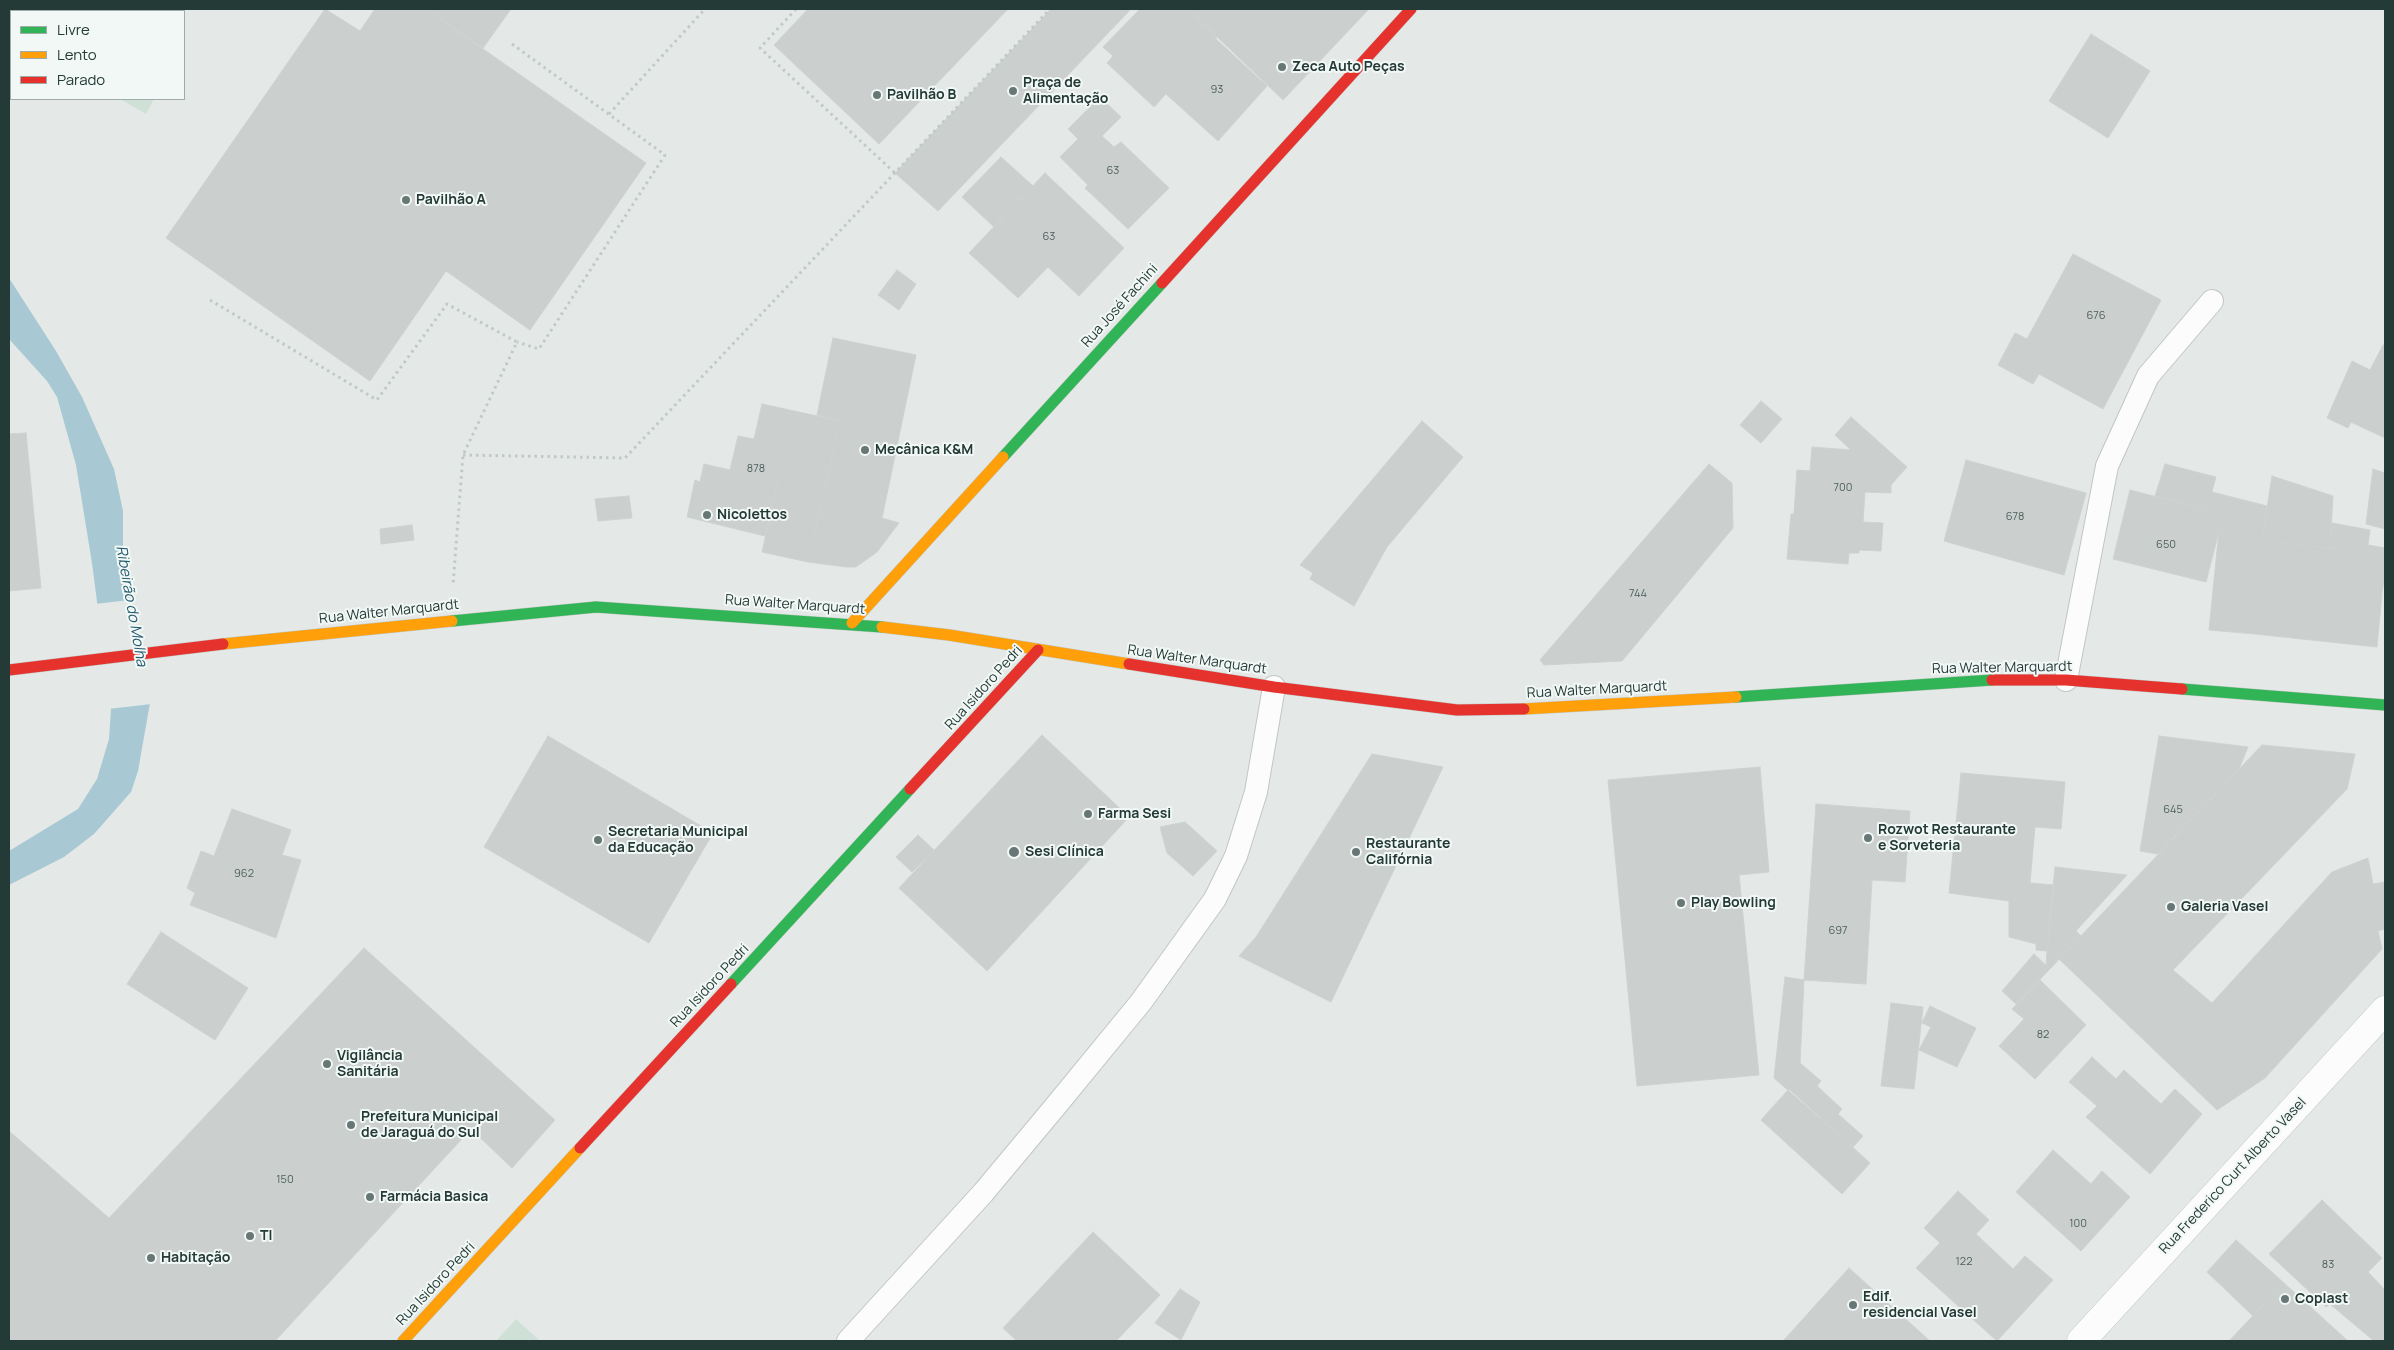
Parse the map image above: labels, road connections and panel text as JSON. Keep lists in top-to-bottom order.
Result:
{
  "streets": {
    "main road": ["Rua José Fachini", "Rua Walter Marquardt", "Rua Isidoro Pedri"],
    "street": ["Rua Frederico Curt Alberto Vasel"]
  },
  "crossings": [
    ["Rua José Fachini", "Rua Walter Marquardt"],
    ["Rua Walter Marquardt", "Rua Isidoro Pedri"]
  ],
  "water": ["Ribeirão do Molha"],
  "places": [
    "Zeca Auto Peças",
    "Praça de Alimentação",
    "Pavilhão B",
    "Pavilhão A",
    "Mecânica K&M",
    "Nicolettos",
    "Farma Sesi",
    "Rozwot Restaurante e Sorveteria",
    "Secretaria Municipal da Educação",
    "Sesi Clínica",
    "Restaurante Califórnia",
    "Play Bowling",
    "Galeria Vasel",
    "Vigilância Sanitária",
    "Prefeitura Municipal de Jaraguá do Sul",
    "Farmácia Basica",
    "TI",
    "Habitação",
    "Coplast",
    "Edif. residencial Vasel"
  ],
  "house_numbers": [
    "93",
    "63",
    "63",
    "676",
    "878",
    "700",
    "678",
    "650",
    "744",
    "645",
    "962",
    "697",
    "82",
    "150",
    "100",
    "122",
    "83"
  ],
  "legend": ["Livre", "Lento", "Parado"]
}
